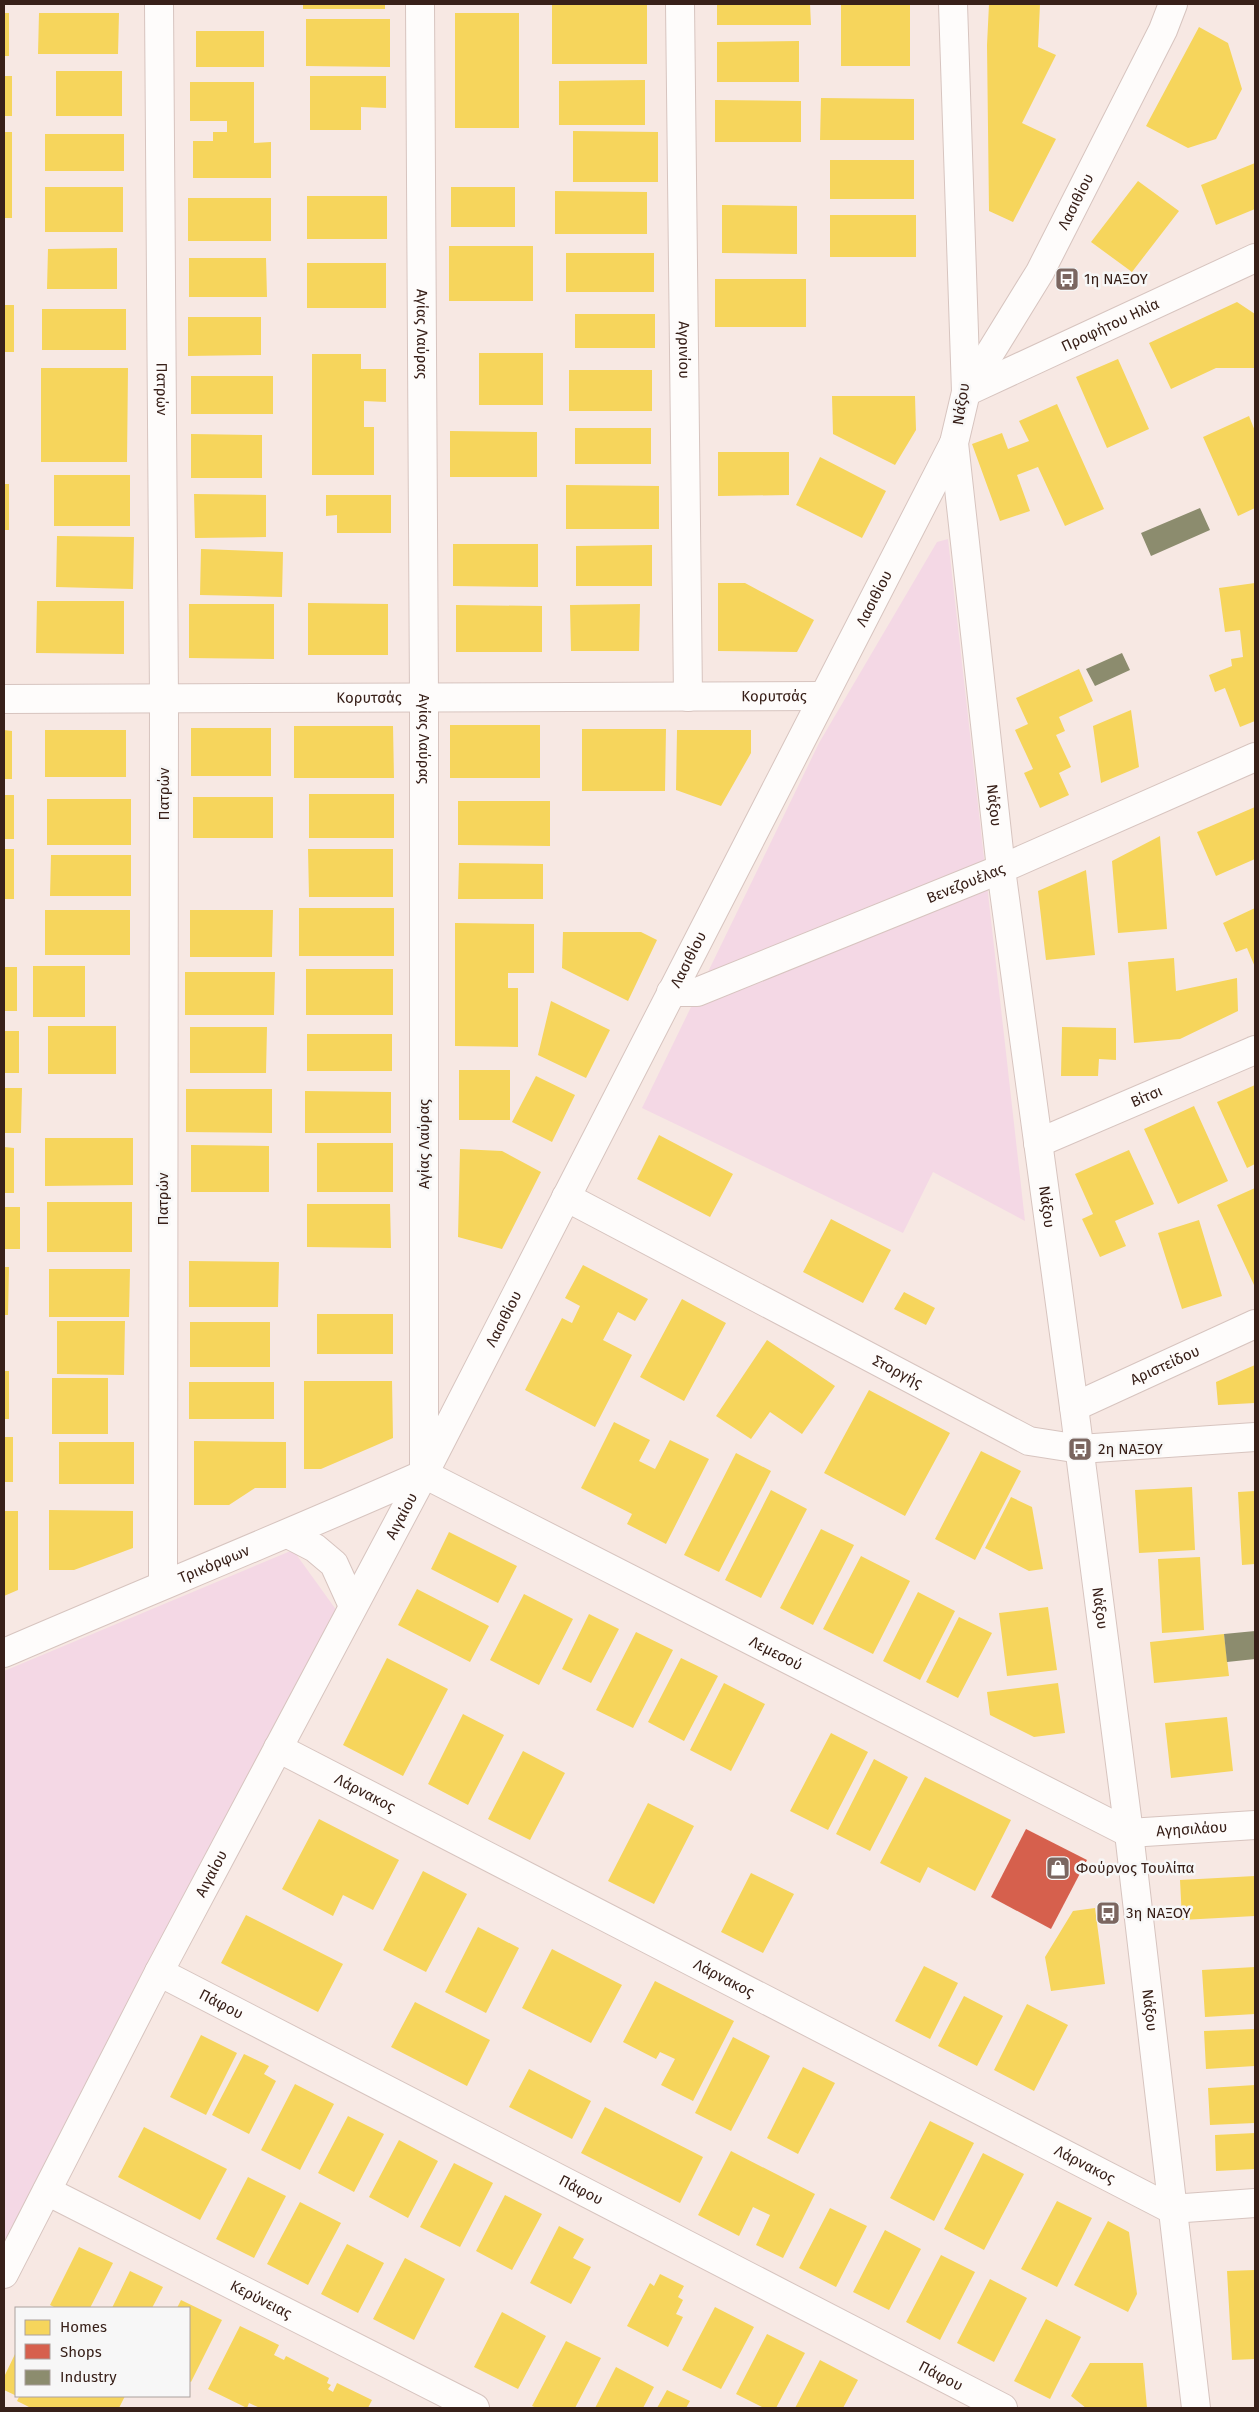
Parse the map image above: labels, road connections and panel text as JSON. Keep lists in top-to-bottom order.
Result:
{
  "streets": {
    "street": [
      "Λασιθίου",
      "Προφήτου Ηλία",
      "Αγίας Λαύρας",
      "Αγρινίου",
      "Πατρών",
      "Νάξου",
      "Κορυτσάς",
      "Βενεζουέλας",
      "Βίτσι",
      "Αριστείδου",
      "Στοργής",
      "Αιγαίου",
      "Τρικόρφων",
      "Λεμεσού",
      "Λάρνακος",
      "Αγησιλάου",
      "Πάφου",
      "Κερύνειας"
    ]
  },
  "crossings": [
    ["Λασιθίου", "Προφήτου Ηλία"],
    ["Λασιθίου", "Αγίας Λαύρας"],
    ["Λασιθίου", "Νάξου"],
    ["Λασιθίου", "Κορυτσάς"],
    ["Λασιθίου", "Βενεζουέλας"],
    ["Λασιθίου", "Στοργής"],
    ["Λασιθίου", "Αιγαίου"],
    ["Λασιθίου", "Τρικόρφων"],
    ["Λασιθίου", "Λεμεσού"],
    ["Προφήτου Ηλία", "Νάξου"],
    ["Αγίας Λαύρας", "Κορυτσάς"],
    ["Αγίας Λαύρας", "Αιγαίου"],
    ["Αγίας Λαύρας", "Τρικόρφων"],
    ["Αγίας Λαύρας", "Λεμεσού"],
    ["Αγρινίου", "Κορυτσάς"],
    ["Πατρών", "Κορυτσάς"],
    ["Πατρών", "Τρικόρφων"],
    ["Νάξου", "Βενεζουέλας"],
    ["Νάξου", "Βίτσι"],
    ["Νάξου", "Αριστείδου"],
    ["Νάξου", "Στοργής"],
    ["Νάξου", "Λεμεσού"],
    ["Νάξου", "Λάρνακος"],
    ["Νάξου", "Αγησιλάου"],
    ["Αιγαίου", "Τρικόρφων"],
    ["Αιγαίου", "Λεμεσού"],
    ["Αιγαίου", "Λάρνακος"],
    ["Αιγαίου", "Πάφου"],
    ["Αιγαίου", "Κερύνειας"],
    ["Τρικόρφων", "Λεμεσού"],
    ["Λεμεσού", "Αγησιλάου"]
  ],
  "places": {
    "bus stop": ["1η ΝΑΞΟΥ", "2η ΝΑΞΟΥ", "3η ΝΑΞΟΥ"],
    "shop": ["Φούρνος Τουλίπα"]
  },
  "legend": ["Homes", "Shops", "Industry"]
}
